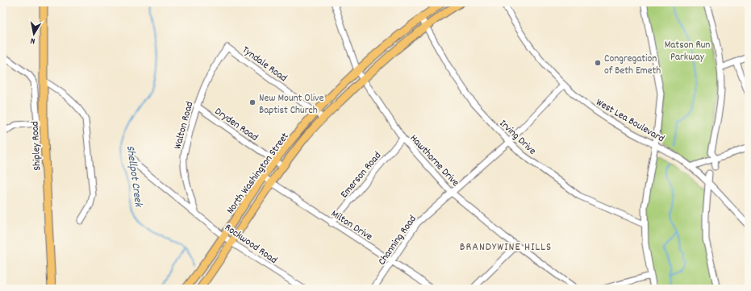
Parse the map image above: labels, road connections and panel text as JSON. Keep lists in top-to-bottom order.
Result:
{
  "streets": {
    "main road": ["Shipley Road", "North Washington Street"],
    "street": [
      "Tyndale Road",
      "West Lea Boulevard",
      "Dryden Road",
      "Walton Road",
      "Irving Drive",
      "Hawthorne Drive",
      "Emerson Road",
      "Milton Drive",
      "Channing Road",
      "Rockwood Road"
    ]
  },
  "crossings": [
    ["Tyndale Road", "Walton Road"],
    ["Tyndale Road", "North Washington Street"],
    ["West Lea Boulevard", "Channing Road"],
    ["Dryden Road", "Walton Road"],
    ["Dryden Road", "North Washington Street"],
    ["Walton Road", "Rockwood Road"],
    ["Irving Drive", "North Washington Street"],
    ["Irving Drive", "Channing Road"],
    ["Hawthorne Drive", "North Washington Street"],
    ["Hawthorne Drive", "Emerson Road"],
    ["Hawthorne Drive", "Channing Road"],
    ["North Washington Street", "Milton Drive"],
    ["North Washington Street", "Rockwood Road"],
    ["Emerson Road", "Milton Drive"],
    ["Milton Drive", "Channing Road"]
  ],
  "districts": ["BRANDYWINE HILLS"],
  "water": ["Shellpot Creek"],
  "parks": ["Matson Run Parkway"],
  "places": ["Congregation of Beth Emeth", "New Mount Olive Baptist Church"],
  "north": "bottom"
}
